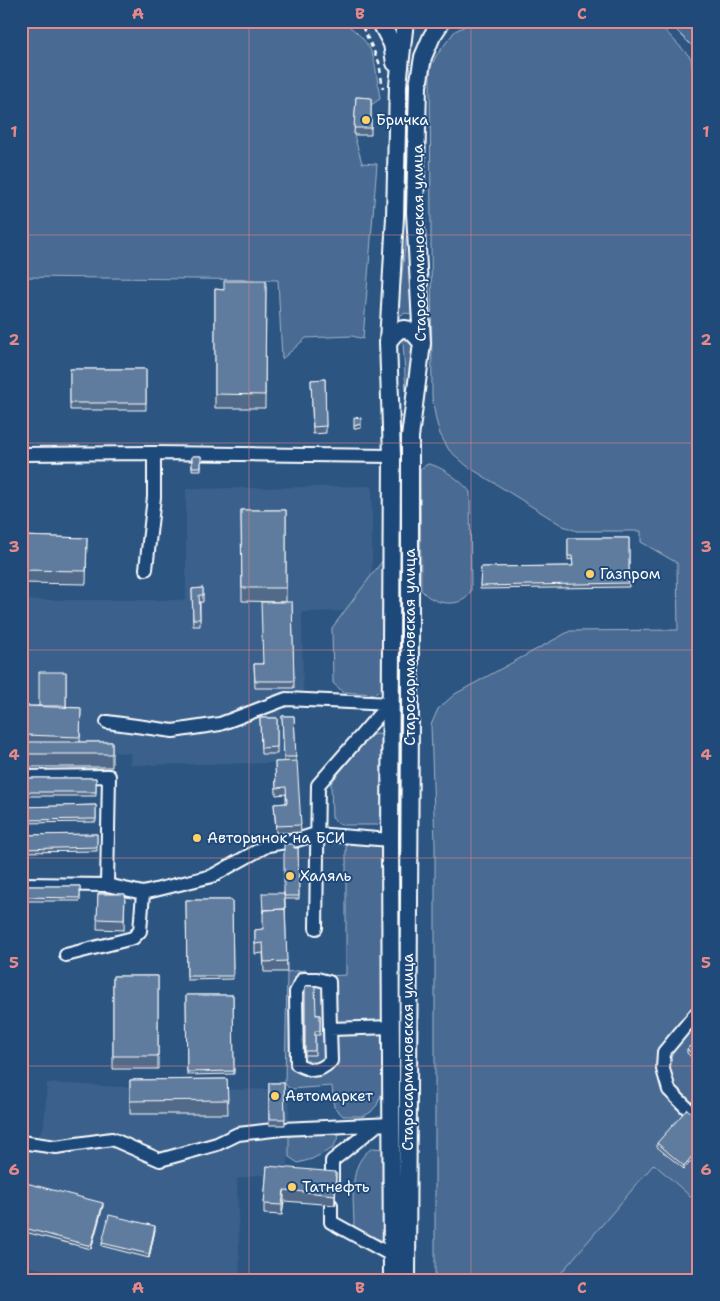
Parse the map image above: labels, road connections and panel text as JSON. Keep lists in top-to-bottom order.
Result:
{
  "streets": {
    "main road": ["Старосармановская улица"]
  },
  "places": [
    "Бричка",
    "Газпром",
    "Авторынок на БСИ",
    "Халяль",
    "Автомаркет",
    "Татнефть"
  ],
  "grid": {
    "columns": ["A", "B", "C"],
    "rows": [
      "1",
      "2",
      "3",
      "4",
      "5",
      "6"
    ]
  }
}
